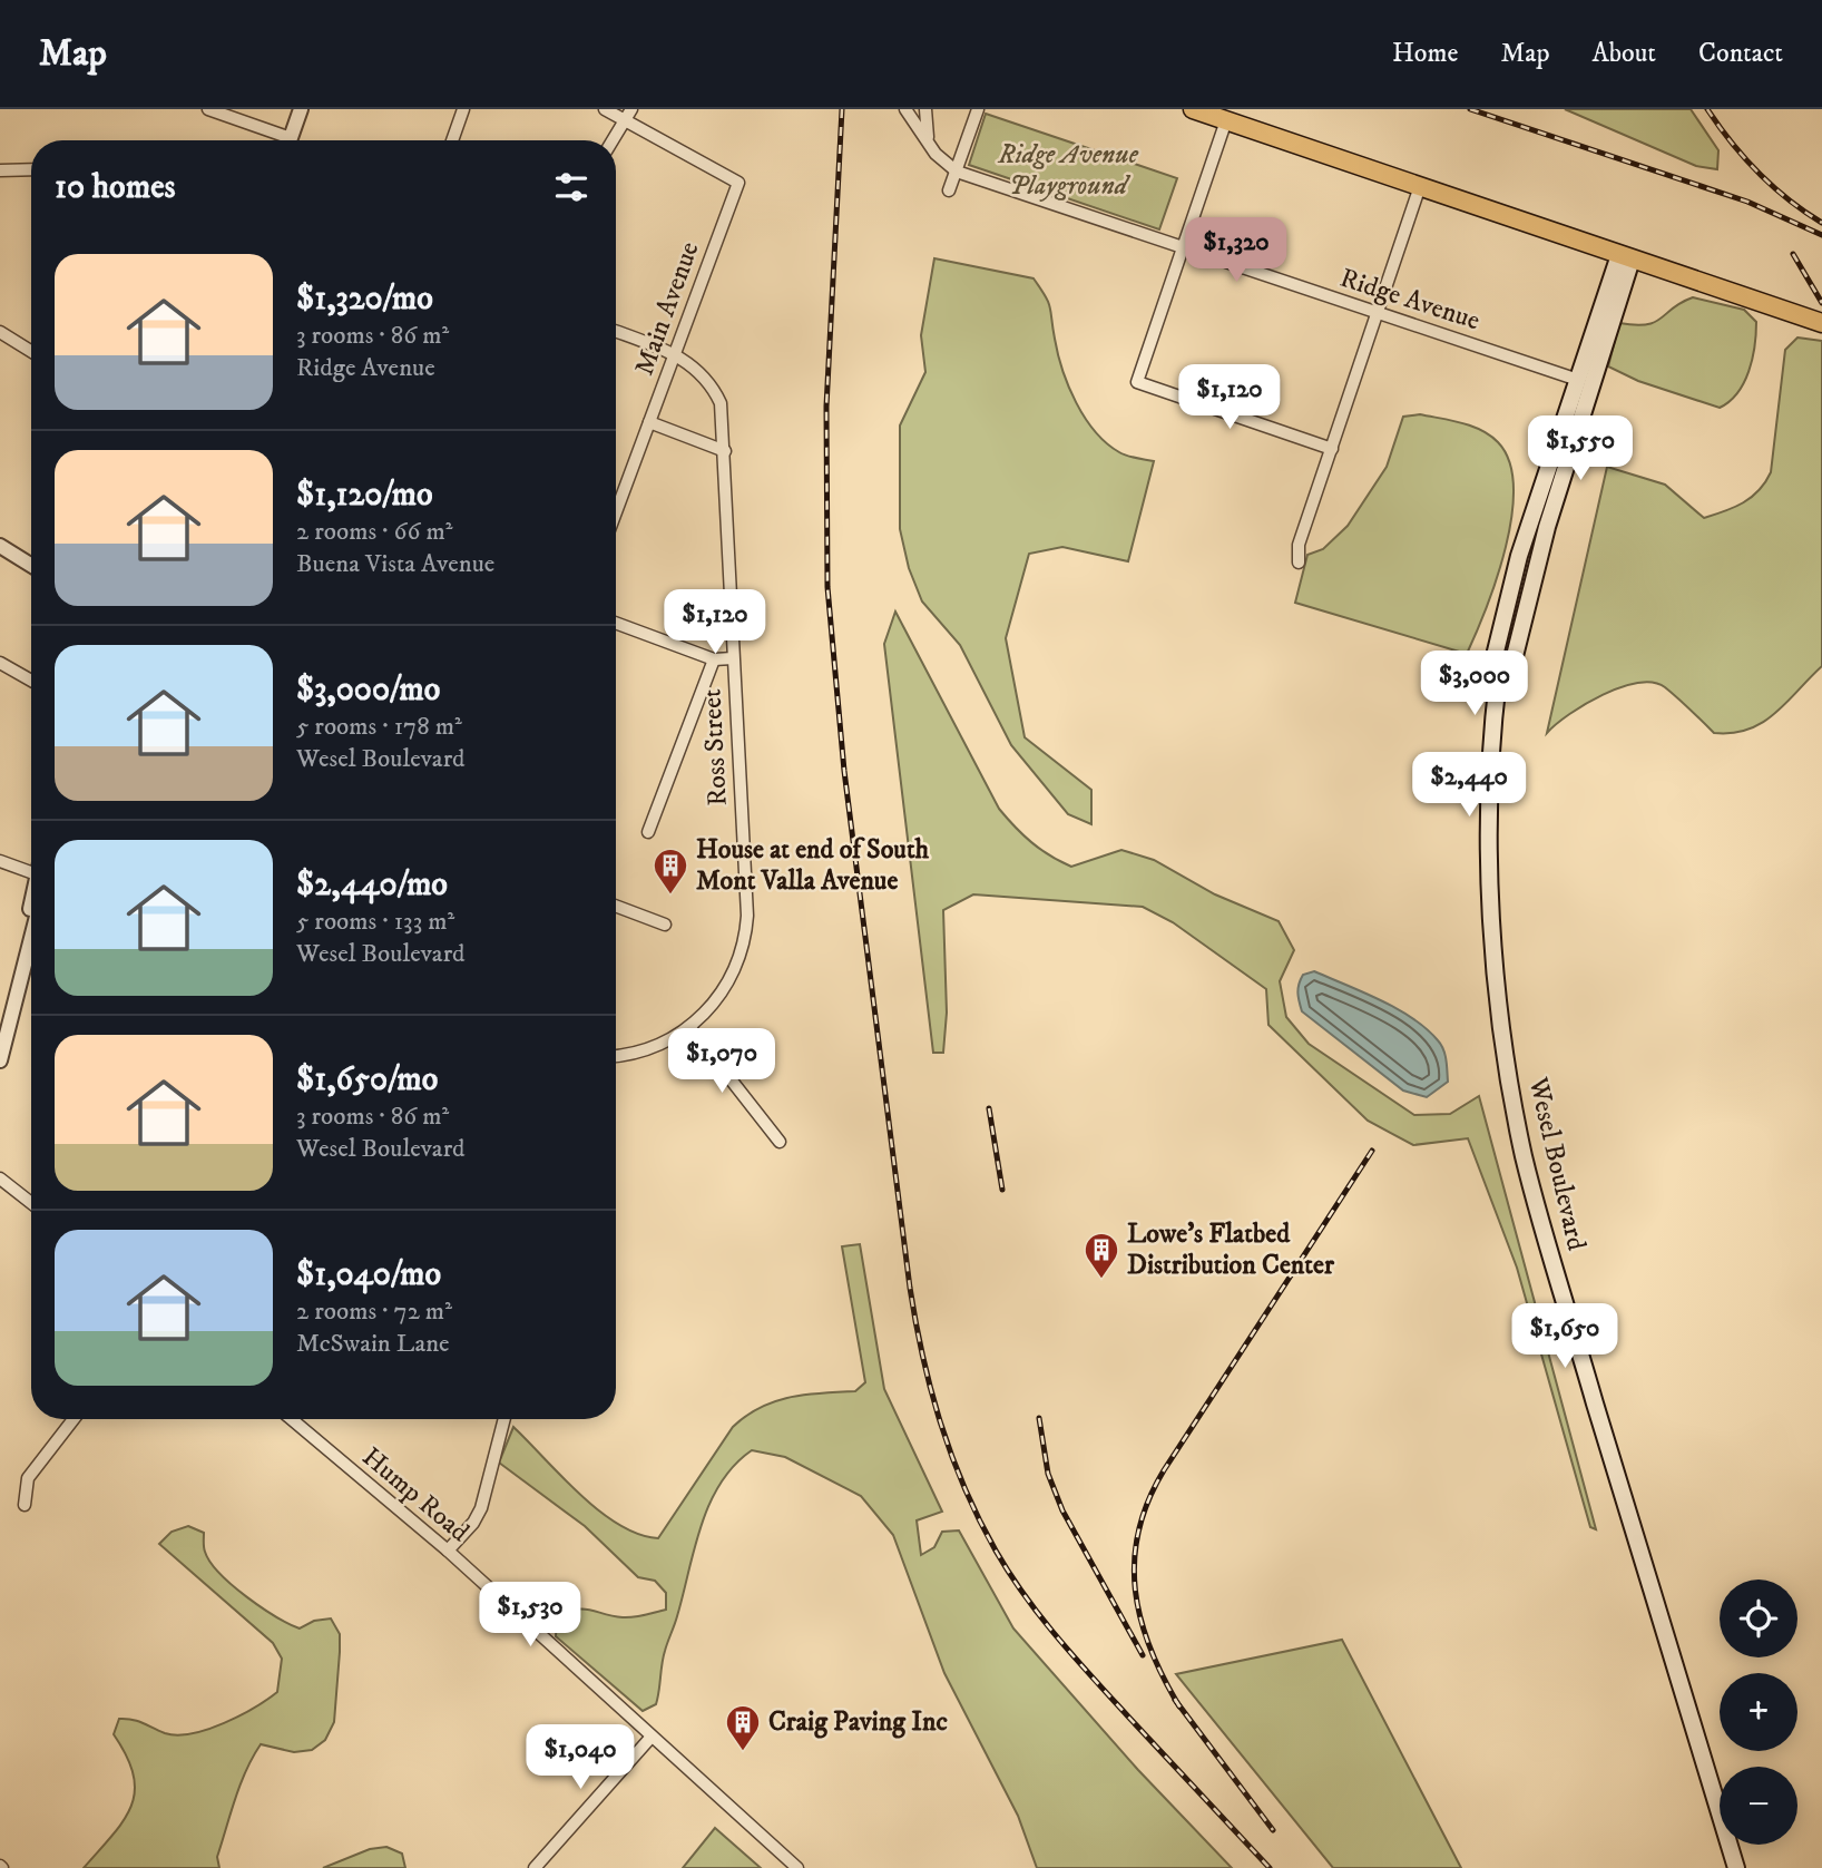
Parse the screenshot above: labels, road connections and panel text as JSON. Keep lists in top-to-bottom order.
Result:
{
  "streets": {
    "main road": ["Wesel Boulevard"],
    "street": [
      "Ridge Avenue",
      "Main Avenue",
      "Ross Street",
      "Hump Road"
    ]
  },
  "crossings": [
    ["Ridge Avenue", "Wesel Boulevard"],
    ["Main Avenue", "Ross Street"]
  ],
  "parks": ["Ridge Avenue Playground"],
  "places": {
    "building": ["House at end of South Mont Valla Avenue", "Lowe's Flatbed Distribution Center", "Craig Paving Inc"]
  },
  "page": {
    "header": "Map",
    "nav": [
      "Home",
      "Map",
      "About",
      "Contact"
    ],
    "heading": "10 homes",
    "price": [
      "$1,320",
      "$1,120",
      "$1,550",
      "$1,120",
      "$3,000",
      "$2,440",
      "$1,070",
      "$1,650",
      "$1,530",
      "$1,040"
    ],
    "list": [
      {
        "name": "$1,320/mo",
        "note": "3 rooms · 86 m² · Ridge Avenue"
      },
      {
        "name": "$1,120/mo",
        "note": "2 rooms · 66 m² · Buena Vista Avenue"
      },
      {
        "name": "$3,000/mo",
        "note": "5 rooms · 178 m² · Wesel Boulevard"
      },
      {
        "name": "$2,440/mo",
        "note": "5 rooms · 133 m² · Wesel Boulevard"
      },
      {
        "name": "$1,650/mo",
        "note": "3 rooms · 86 m² · Wesel Boulevard"
      },
      {
        "name": "$1,040/mo",
        "note": "2 rooms · 72 m² · McSwain Lane"
      }
    ],
    "map_buttons": ["+", "−"]
  }
}
